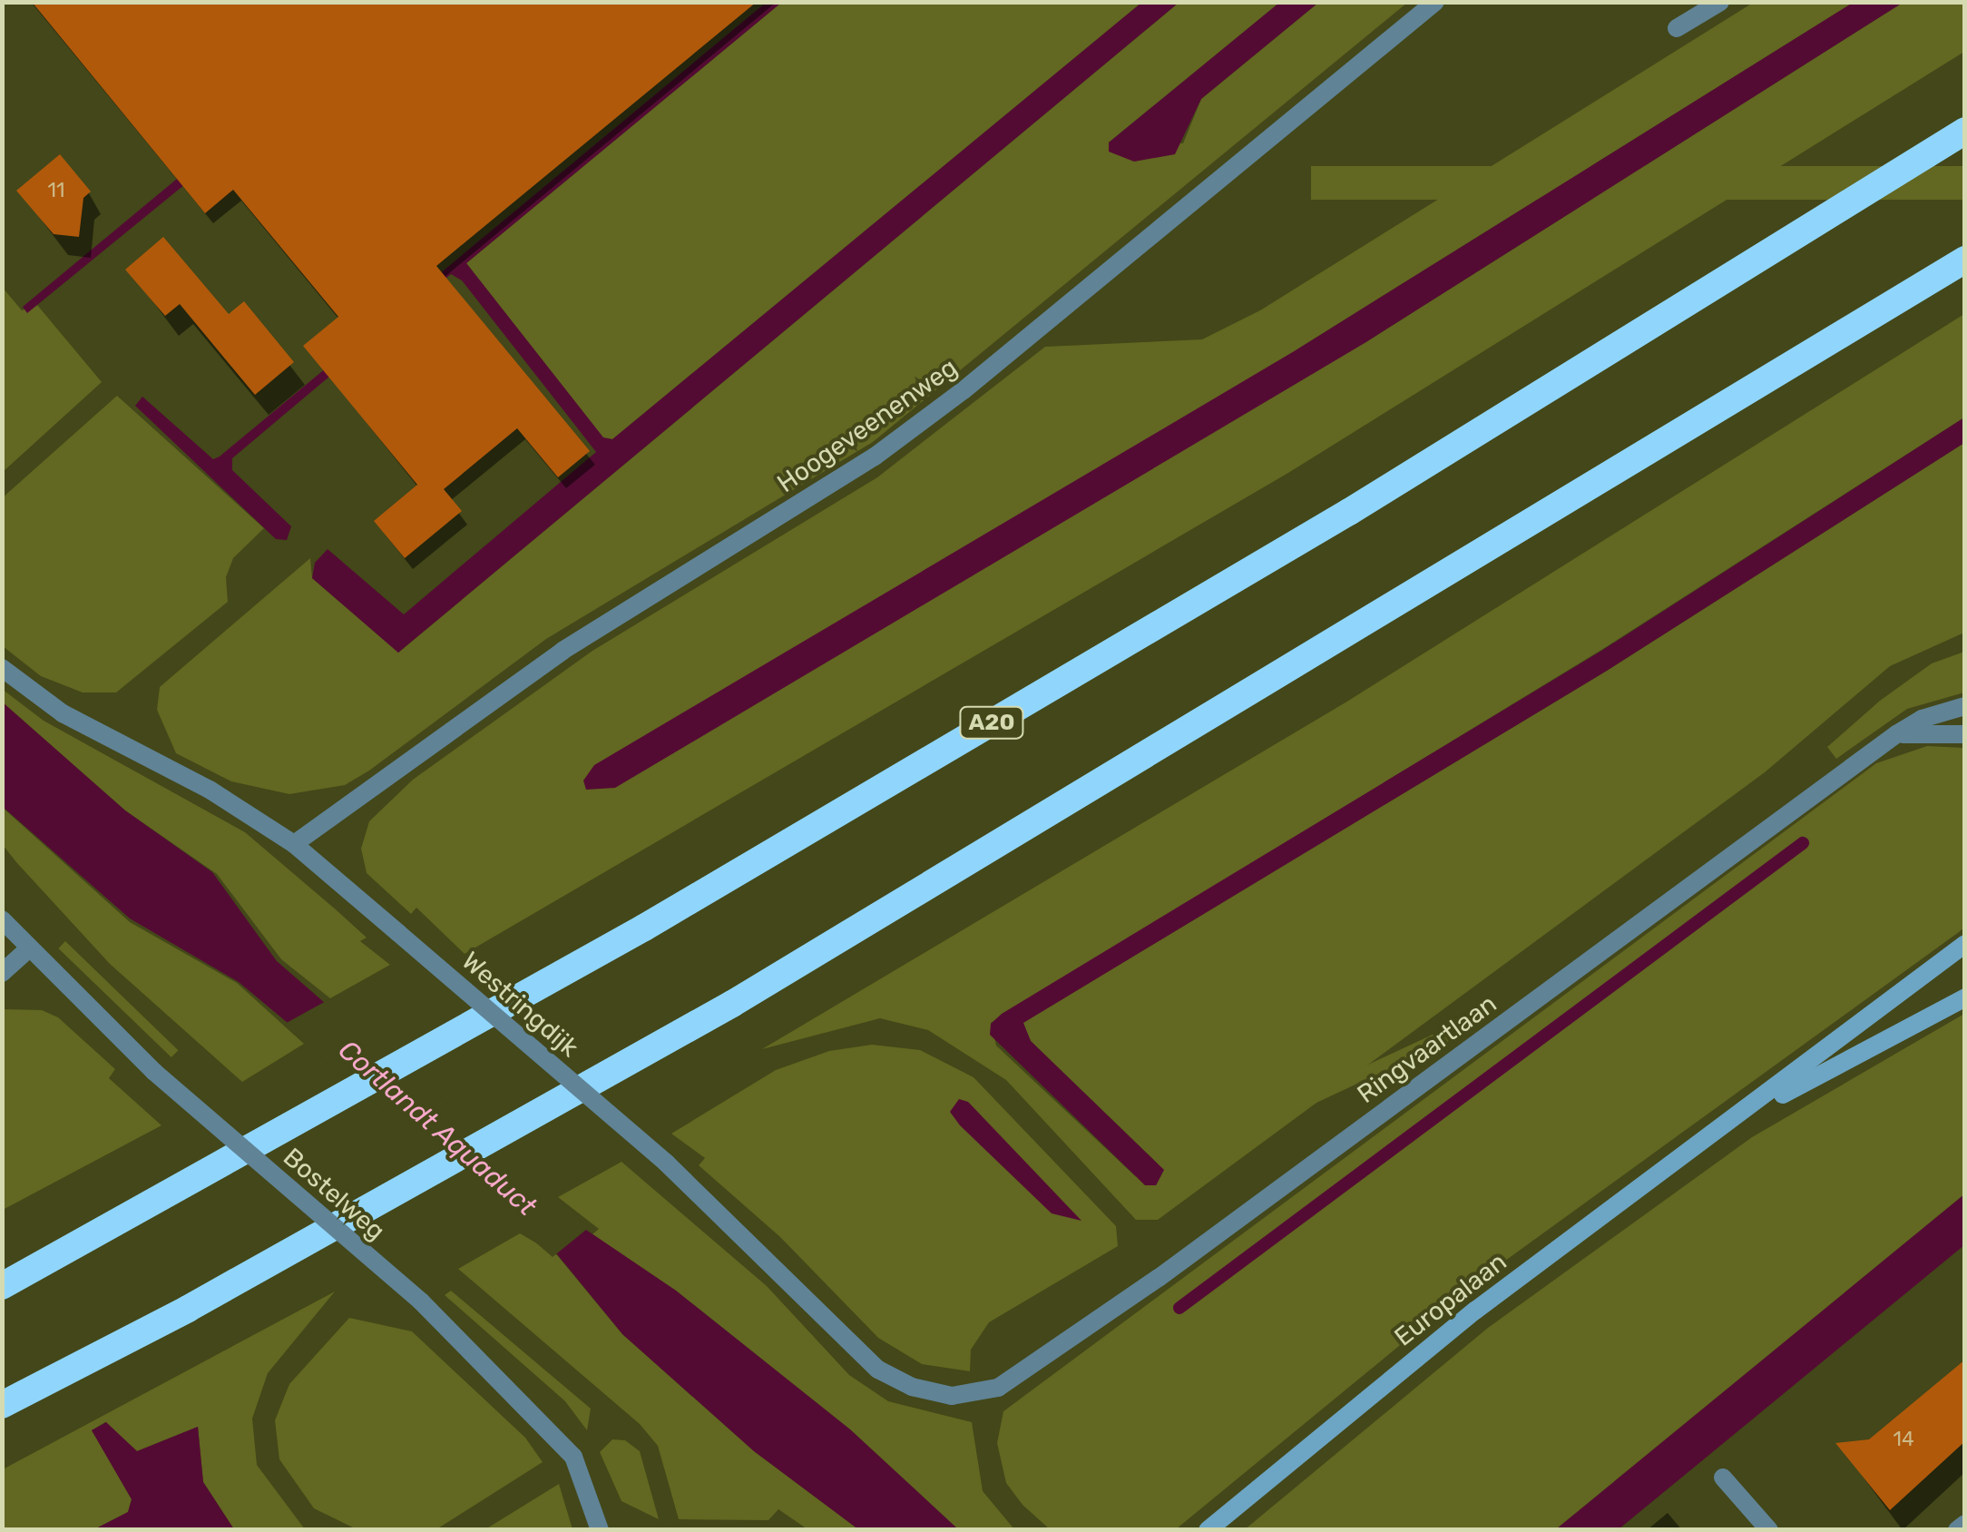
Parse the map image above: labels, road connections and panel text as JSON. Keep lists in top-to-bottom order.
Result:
{
  "streets": {
    "highway": ["A20"],
    "main road": ["Europalaan"],
    "street": [
      "Hoogeveenenweg",
      "Westringdijk",
      "Ringvaartlaan",
      "Bostelweg"
    ]
  },
  "crossings": [
    ["Hoogeveenenweg", "Westringdijk"],
    ["Westringdijk", "Ringvaartlaan"]
  ],
  "water": ["Cortlandt Aquaduct"],
  "house_numbers": ["11", "14"]
}
